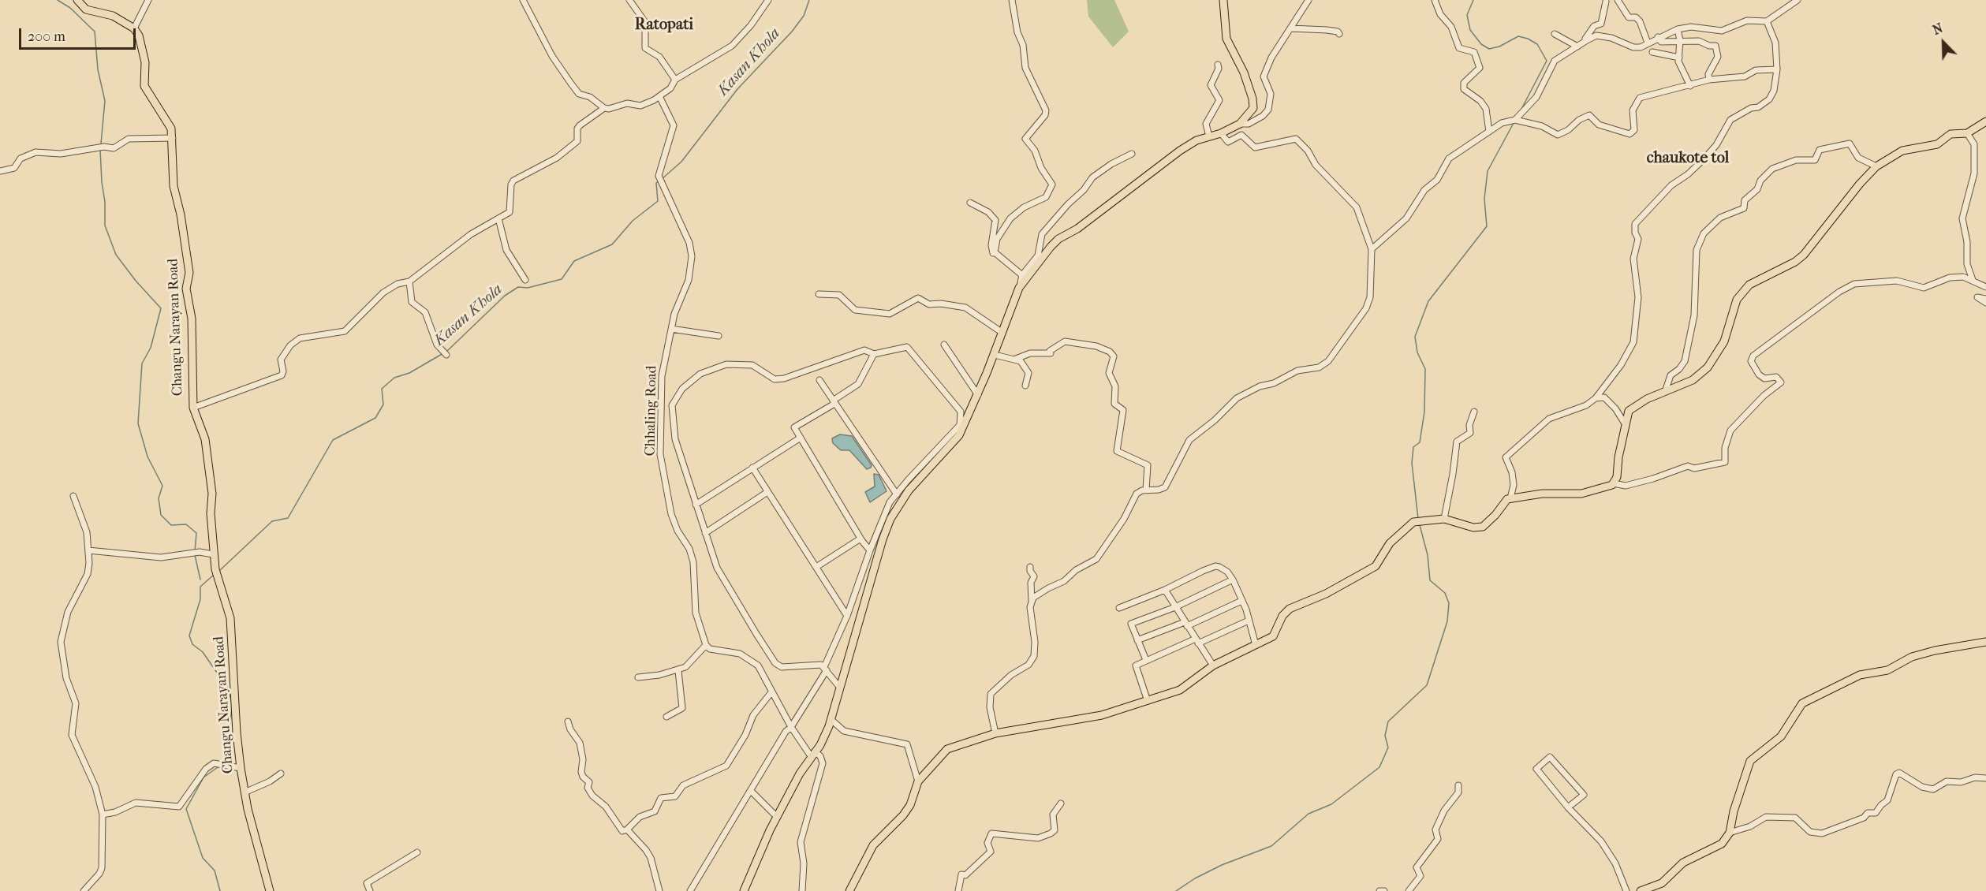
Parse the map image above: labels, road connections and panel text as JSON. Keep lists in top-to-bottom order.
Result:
{
  "streets": {
    "main road": ["Changu Narayan Road"],
    "street": ["Chhaling Road"]
  },
  "districts": ["Ratopati", "chaukote tol"],
  "water": ["Kasan Khola"],
  "scale_bar": "200 m",
  "north": "top left"
}
